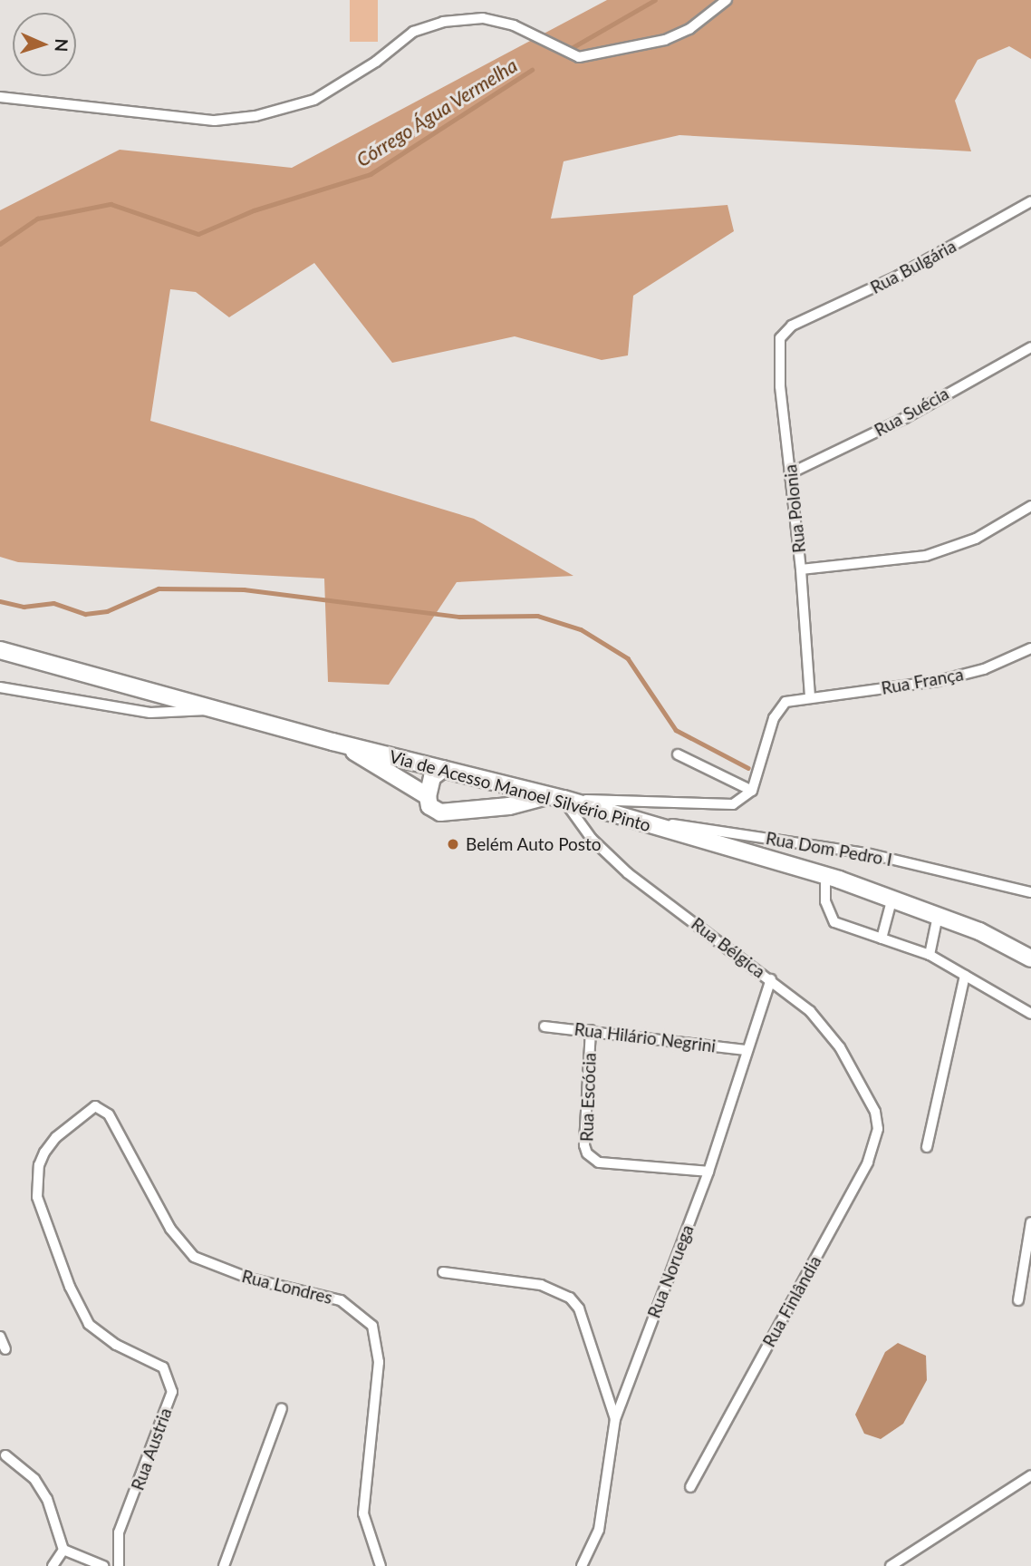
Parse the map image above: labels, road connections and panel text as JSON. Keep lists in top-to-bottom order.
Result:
{
  "streets": {
    "main road": ["Via de Acesso Manoel Silvério Pinto"],
    "street": [
      "Rua Bulgária",
      "Rua Suécia",
      "Rua Polonia",
      "Rua França",
      "Rua Dom Pedro I",
      "Rua Bélgica",
      "Rua Hilário Negrini",
      "Rua Escócia",
      "Rua Noruega",
      "Rua Londres",
      "Rua Finlândia",
      "Rua Austria"
    ]
  },
  "crossings": [
    ["Rua Bulgária", "Rua Polonia"],
    ["Rua Suécia", "Rua Polonia"],
    ["Rua Polonia", "Rua França"],
    ["Via de Acesso Manoel Silvério Pinto", "Rua Dom Pedro I"],
    ["Via de Acesso Manoel Silvério Pinto", "Rua Bélgica"],
    ["Rua Bélgica", "Rua Noruega"],
    ["Rua Bélgica", "Rua Finlândia"],
    ["Rua Hilário Negrini", "Rua Escócia"],
    ["Rua Hilário Negrini", "Rua Noruega"],
    ["Rua Escócia", "Rua Noruega"],
    ["Rua Londres", "Rua Austria"]
  ],
  "water": ["Córrego Água Vermelha"],
  "places": ["Belém Auto Posto"],
  "north": "right"
}
